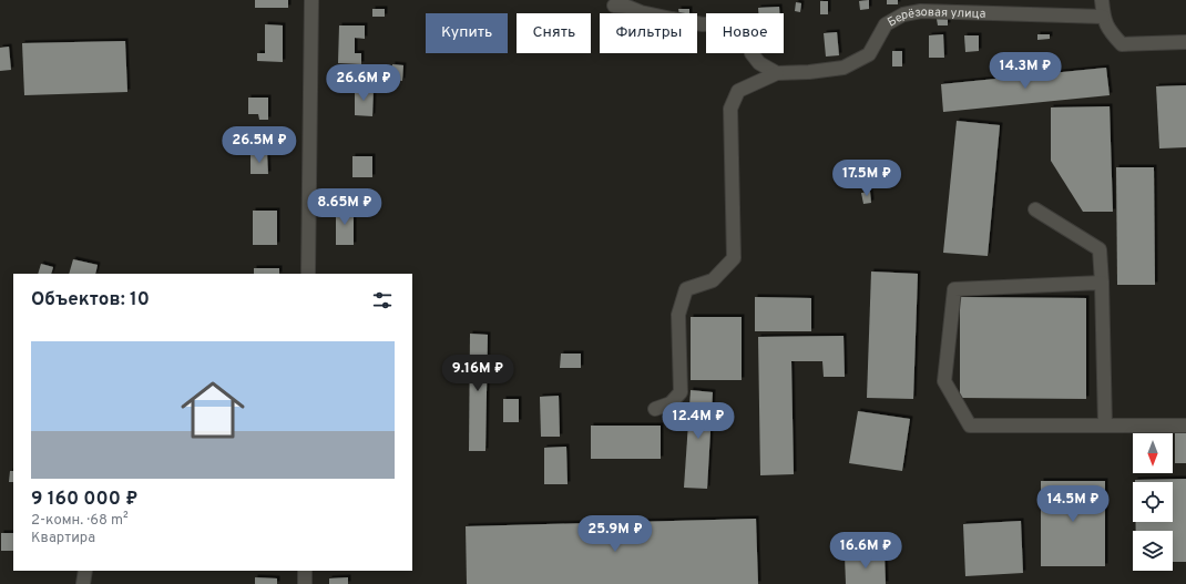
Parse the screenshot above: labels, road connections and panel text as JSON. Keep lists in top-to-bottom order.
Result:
{
  "streets": {
    "street": ["Берёзовая улица"]
  },
  "north": "bottom",
  "page": {
    "chip": [
      "Купить",
      "Снять",
      "Фильтры",
      "Новое"
    ],
    "price": [
      "14.3M ₽",
      "26.6M ₽",
      "26.5M ₽",
      "17.5M ₽",
      "8.65M ₽",
      "9.16M ₽",
      "12.4M ₽",
      "14.5M ₽",
      "25.9M ₽",
      "16.6M ₽"
    ],
    "heading": "Объектов: 10",
    "list": [
      {
        "name": "9 160 000 ₽",
        "note": "2-комн. · 68 m² · Квартира"
      }
    ]
  }
}
